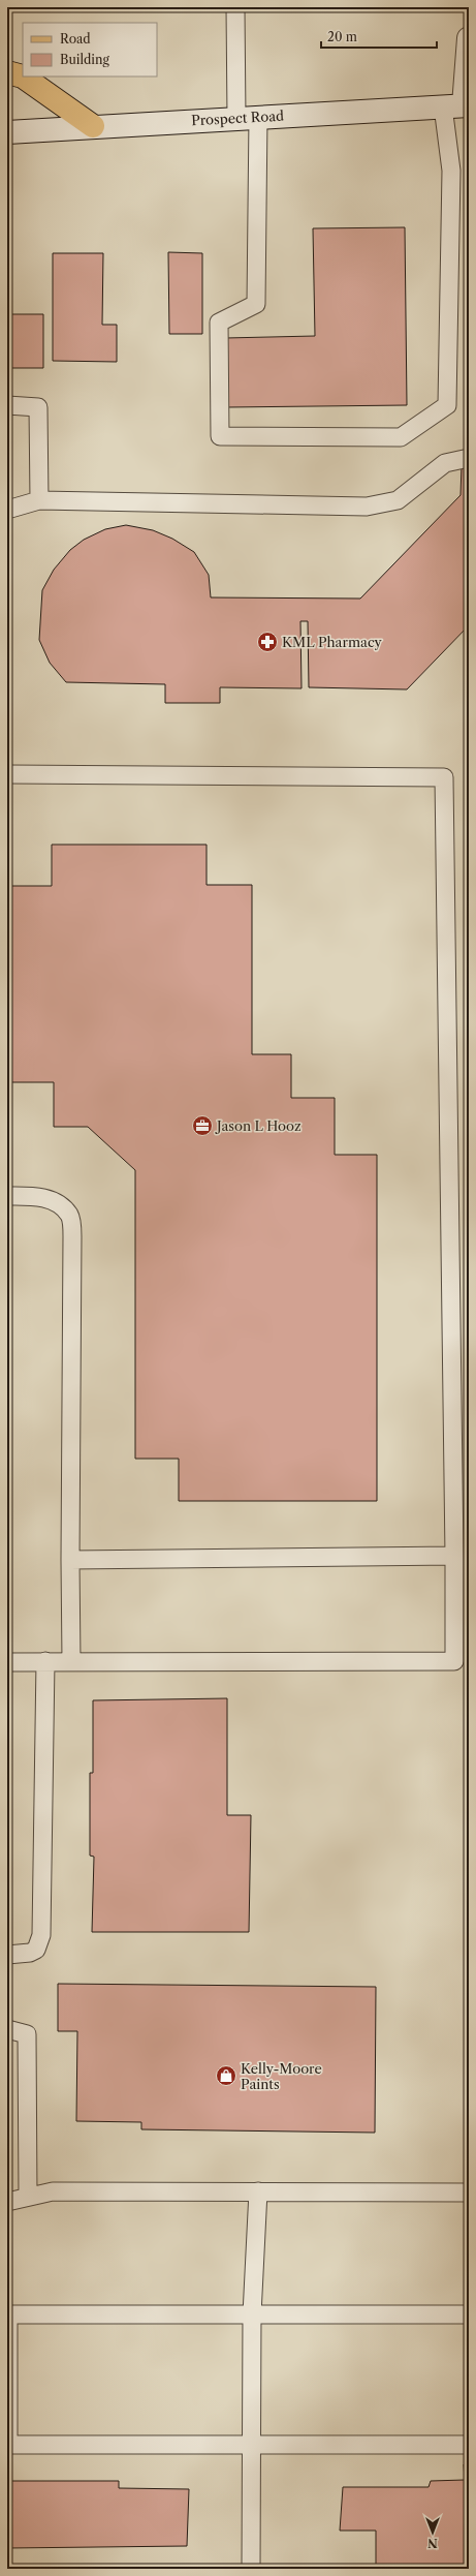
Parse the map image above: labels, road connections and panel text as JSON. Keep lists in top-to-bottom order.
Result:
{
  "streets": {
    "main road": ["Prospect Road"]
  },
  "places": {
    "pharmacy": ["KML Pharmacy"],
    "office": ["Jason L Hooz"],
    "shop": ["Kelly-Moore Paints"]
  },
  "legend": ["Road", "Building"],
  "scale_bar": "20 m",
  "north": "bottom"
}
